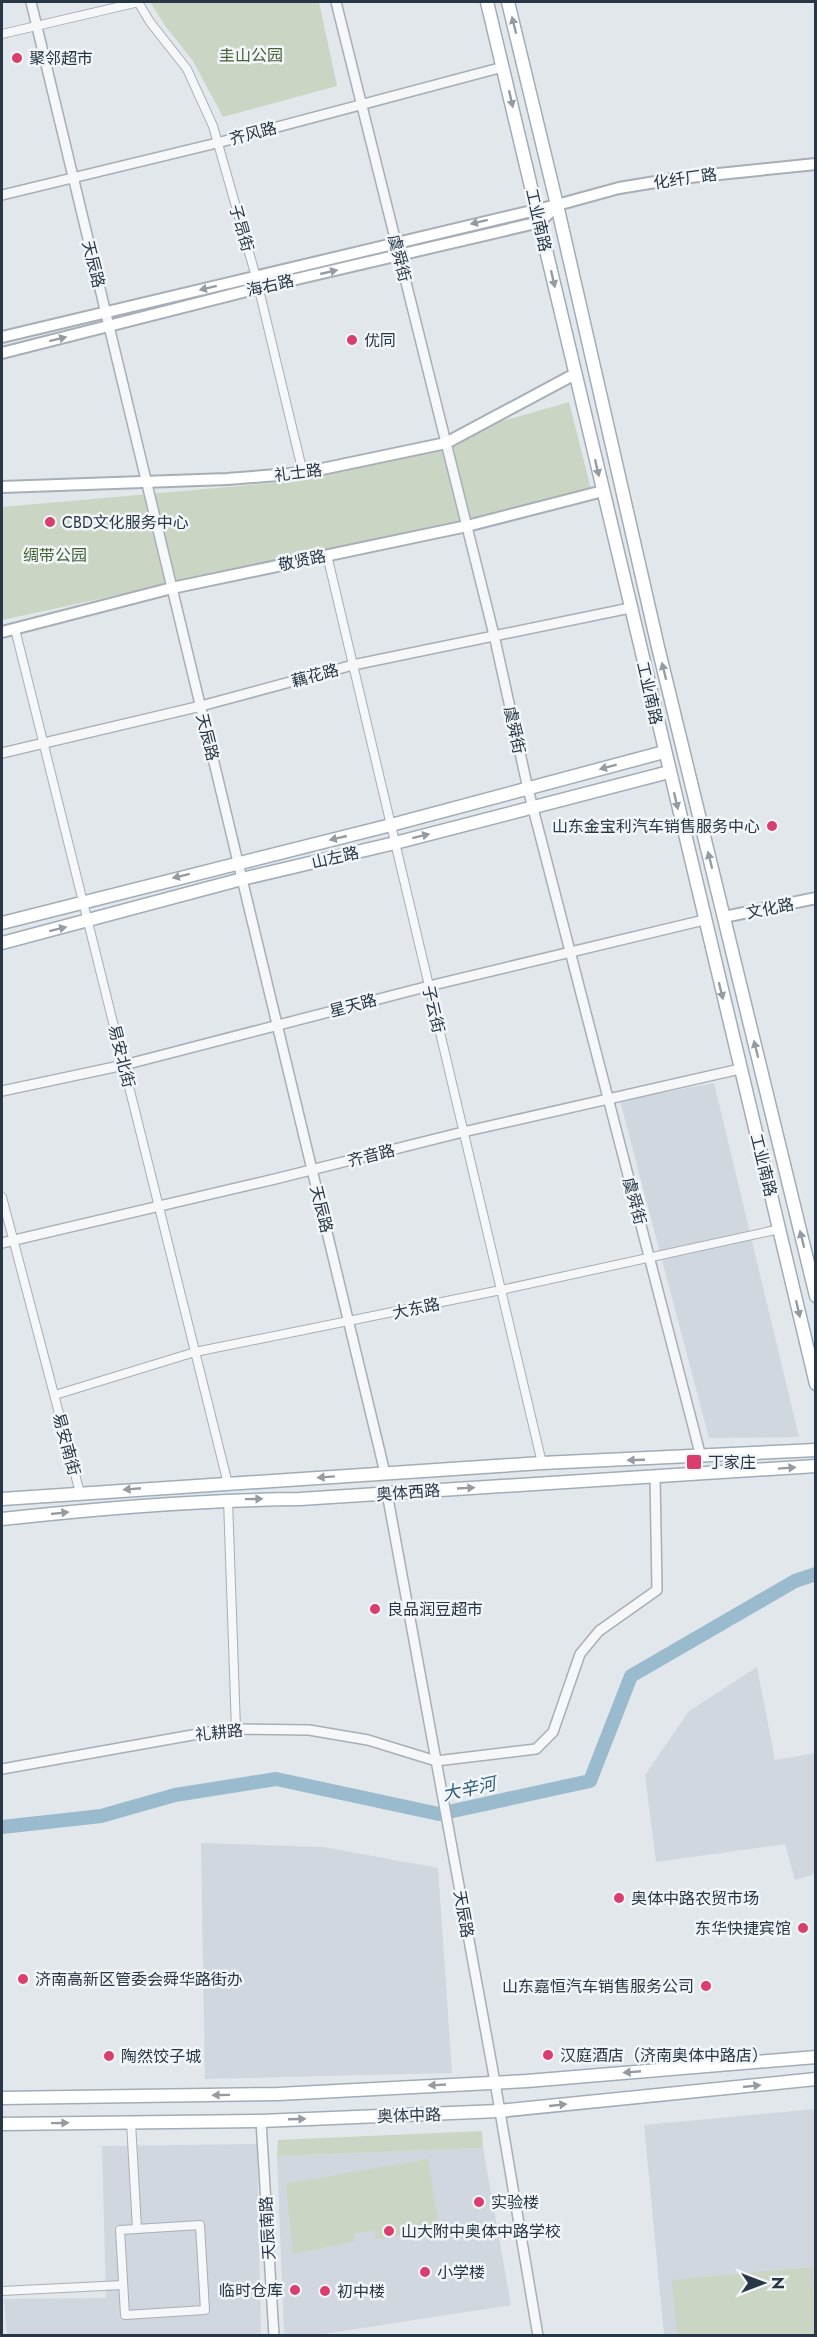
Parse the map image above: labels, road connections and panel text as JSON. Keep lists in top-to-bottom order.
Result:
{
  "streets": {
    "main road": [
      "化纤厂路",
      "工业南路",
      "海右路",
      "礼士路",
      "敬贤路",
      "山左路",
      "文化路",
      "奥体西路",
      "奥体中路"
    ],
    "street": [
      "齐风路",
      "子昂街",
      "虞舜街",
      "天辰路",
      "藕花路",
      "星天路",
      "子云街",
      "易安北街",
      "齐音路",
      "大东路",
      "易安南街",
      "礼耕路",
      "天辰南路"
    ]
  },
  "crossings": [
    ["齐风路", "工业南路"],
    ["齐风路", "子昂街"],
    ["齐风路", "虞舜街"],
    ["齐风路", "天辰路"],
    ["化纤厂路", "工业南路"],
    ["化纤厂路", "海右路"],
    ["工业南路", "海右路"],
    ["工业南路", "礼士路"],
    ["工业南路", "敬贤路"],
    ["工业南路", "藕花路"],
    ["工业南路", "山左路"],
    ["工业南路", "文化路"],
    ["工业南路", "星天路"],
    ["工业南路", "齐音路"],
    ["工业南路", "大东路"],
    ["子昂街", "海右路"],
    ["子昂街", "礼士路"],
    ["虞舜街", "海右路"],
    ["虞舜街", "礼士路"],
    ["虞舜街", "敬贤路"],
    ["虞舜街", "藕花路"],
    ["虞舜街", "山左路"],
    ["虞舜街", "星天路"],
    ["虞舜街", "齐音路"],
    ["虞舜街", "大东路"],
    ["虞舜街", "奥体西路"],
    ["天辰路", "海右路"],
    ["天辰路", "礼士路"],
    ["天辰路", "敬贤路"],
    ["天辰路", "藕花路"],
    ["天辰路", "山左路"],
    ["天辰路", "星天路"],
    ["天辰路", "齐音路"],
    ["天辰路", "大东路"],
    ["天辰路", "奥体西路"],
    ["天辰路", "礼耕路"],
    ["天辰路", "奥体中路"],
    ["敬贤路", "子云街"],
    ["敬贤路", "易安北街"],
    ["藕花路", "子云街"],
    ["藕花路", "易安北街"],
    ["山左路", "子云街"],
    ["山左路", "易安北街"],
    ["星天路", "子云街"],
    ["星天路", "易安北街"],
    ["子云街", "齐音路"],
    ["子云街", "大东路"],
    ["子云街", "奥体西路"],
    ["易安北街", "齐音路"],
    ["易安北街", "大东路"],
    ["易安北街", "奥体西路"],
    ["齐音路", "易安南街"],
    ["大东路", "易安南街"],
    ["易安南街", "奥体西路"],
    ["奥体中路", "天辰南路"]
  ],
  "water": ["大辛河"],
  "parks": ["圭山公园", "绸带公园"],
  "places": {
    "other": [
      "聚邻超市",
      "优同",
      "CBD文化服务中心",
      "山东金宝利汽车销售服务中心",
      "良品润豆超市",
      "奥体中路农贸市场",
      "东华快捷宾馆",
      "济南高新区管委会舜华路街办",
      "山东嘉恒汽车销售服务公司",
      "汉庭酒店（济南奥体中路店）",
      "陶然饺子城",
      "实验楼",
      "山大附中奥体中路学校",
      "小学楼",
      "临时仓库",
      "初中楼"
    ],
    "transit": ["丁家庄"]
  },
  "north": "right"
}
